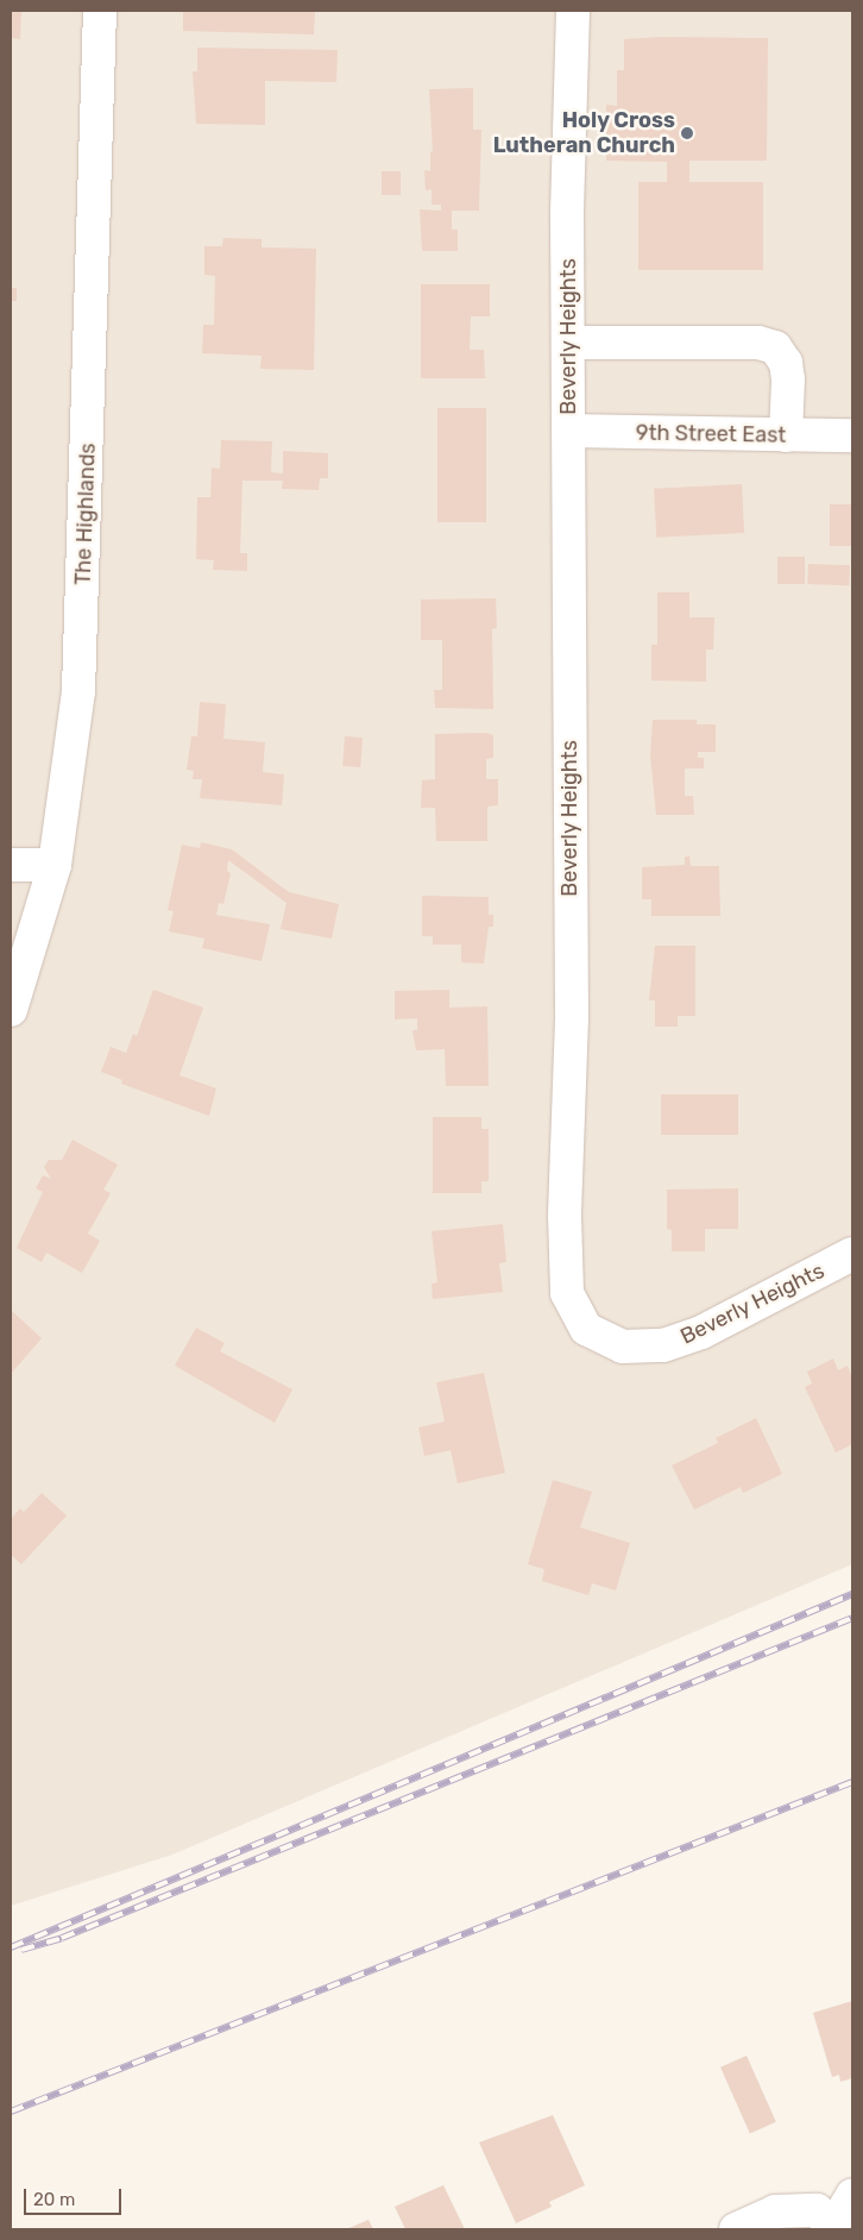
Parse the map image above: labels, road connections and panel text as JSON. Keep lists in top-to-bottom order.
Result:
{
  "streets": {
    "street": ["Beverly Heights", "9th Street East", "The Highlands"]
  },
  "crossings": [
    ["Beverly Heights", "9th Street East"]
  ],
  "places": ["Holy Cross Lutheran Church"],
  "scale_bar": "20 m"
}
